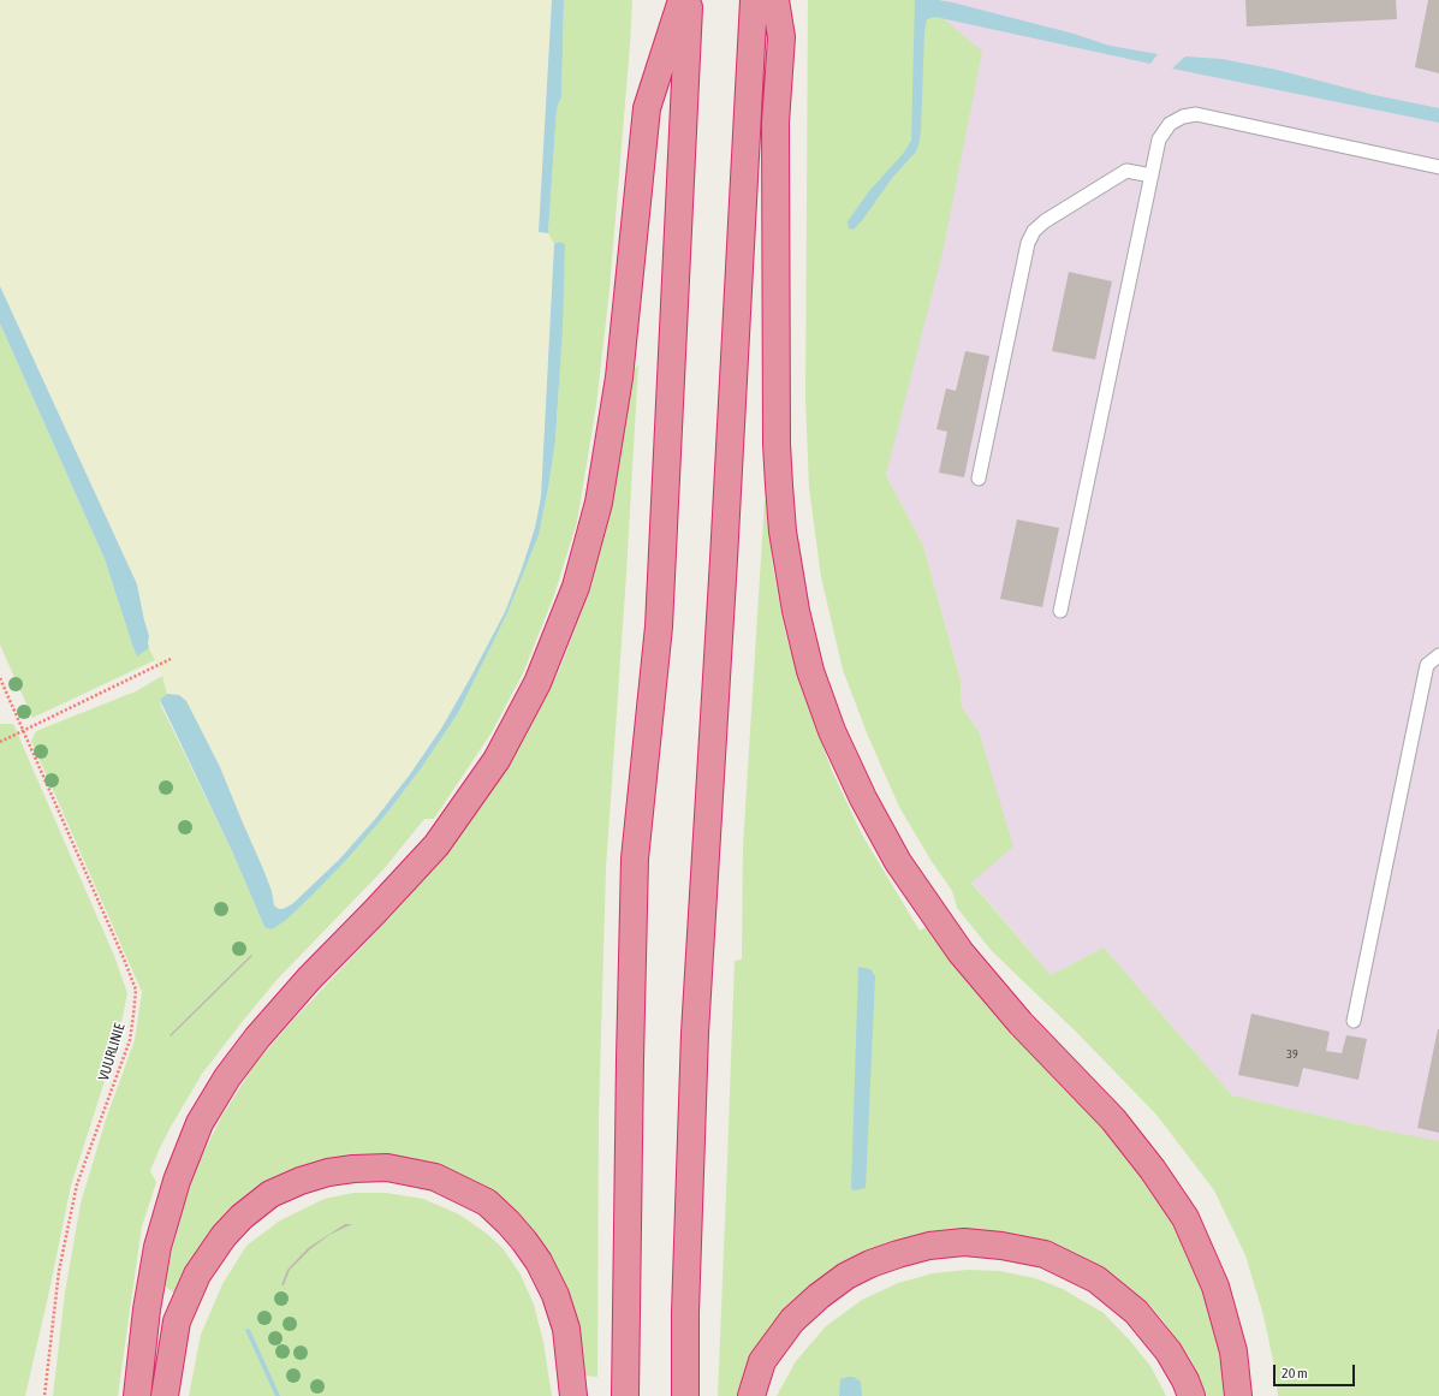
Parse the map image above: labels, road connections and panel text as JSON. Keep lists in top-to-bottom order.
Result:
{
  "streets": {
    "path": ["VUURLINIE"]
  },
  "house_numbers": ["39"],
  "scale_bar": "20 m"
}
